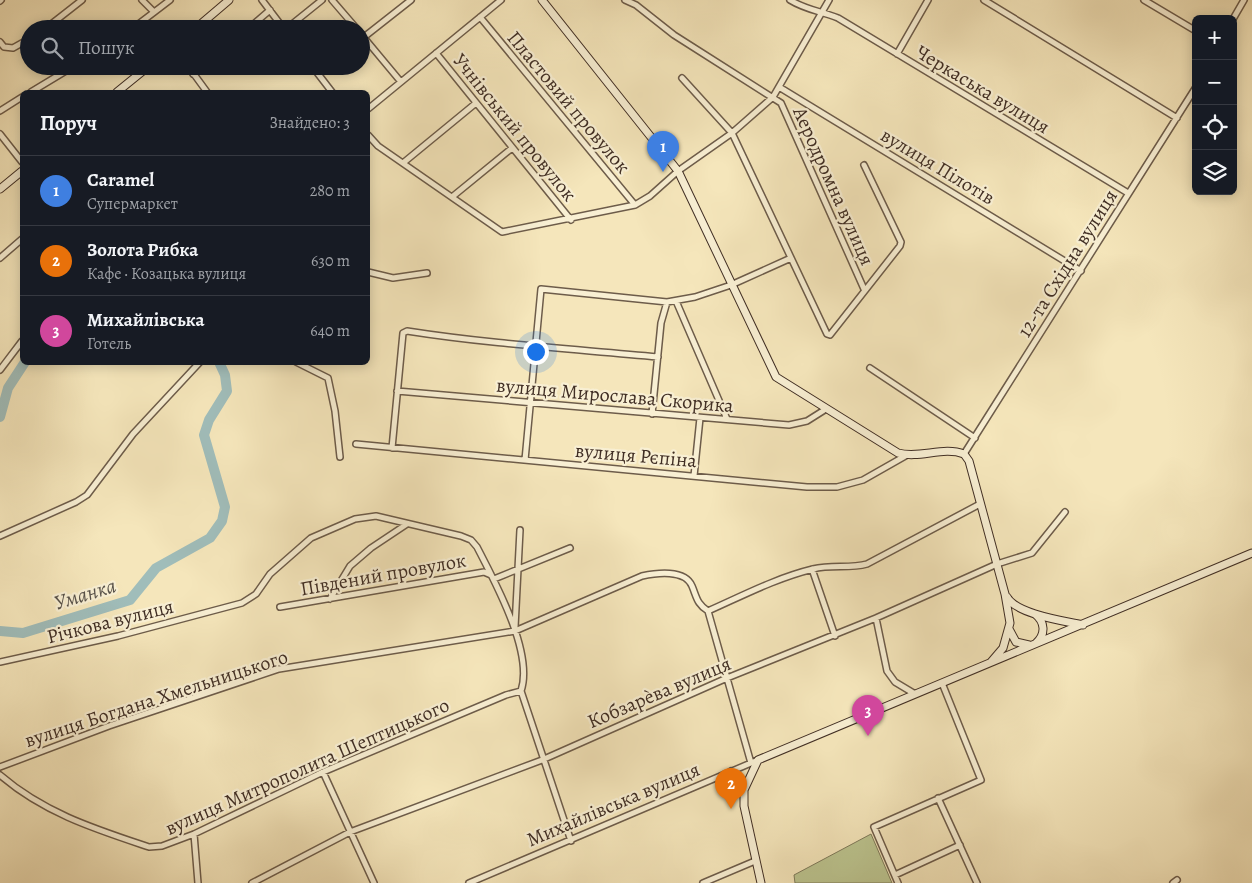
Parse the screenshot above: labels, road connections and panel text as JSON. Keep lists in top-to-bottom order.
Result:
{
  "streets": {
    "main road": ["Михайлівська вулиця"],
    "street": [
      "Черкаська вулиця",
      "Пластовий провулок",
      "Учнівський провулок",
      "вулиця Пілотів",
      "Аеродромна вулиця",
      "12-та Східна вулиця",
      "вулиця Мирослава Скорика",
      "вулиця Рєпіна",
      "Південий провулок",
      "Річкова вулиця",
      "Кобзарèва вулиця",
      "вулиця Богдана Хмельницького",
      "вулиця Митрополита Шептицького"
    ]
  },
  "crossings": [
    ["Черкаська вулиця", "12-та Східна вулиця"],
    ["вулиця Пілотів", "12-та Східна вулиця"],
    ["Південий провулок", "Річкова вулиця"],
    ["Річкова вулиця", "вулиця Богдана Хмельницького"],
    ["Кобзарèва вулиця", "вулиця Богдана Хмельницького"],
    ["вулиця Богдана Хмельницького", "Михайлівська вулиця"]
  ],
  "water": ["Уманка"],
  "page": {
    "map_buttons": ["+", "−"],
    "search": "Пошук",
    "heading": ["Поруч", "Знайдено: 3"],
    "pins": ["1", "3", "2"],
    "list": [
      {
        "mark": "1",
        "name": "Caramel",
        "note": "Супермаркет",
        "value": "280 m"
      },
      {
        "mark": "2",
        "name": "Золота Рибка",
        "note": "Кафе · Козацька вулиця",
        "value": "630 m"
      },
      {
        "mark": "3",
        "name": "Михайлівська",
        "note": "Готель",
        "value": "640 m"
      }
    ]
  }
}
